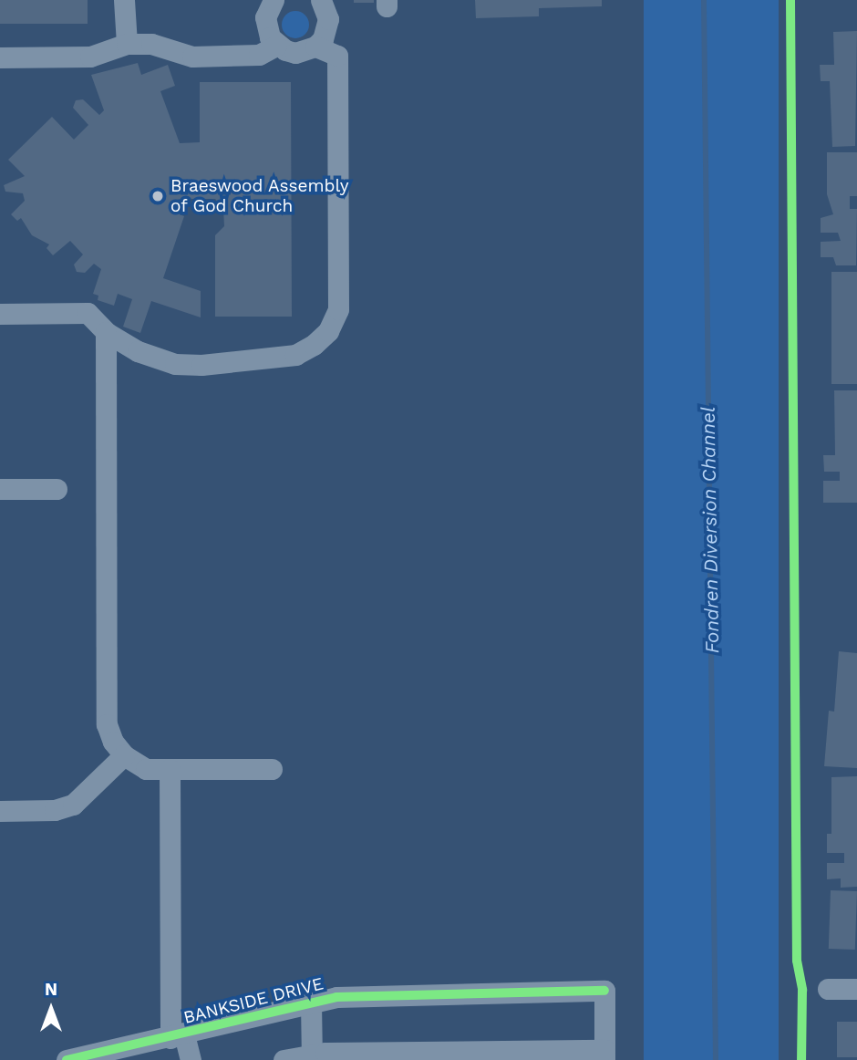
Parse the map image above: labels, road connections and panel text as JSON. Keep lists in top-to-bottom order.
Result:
{
  "streets": {
    "street": ["BANKSIDE DRIVE"]
  },
  "water": ["Fondren Diversion Channel"],
  "places": ["Braeswood Assembly of God Church"],
  "north": "top"
}
